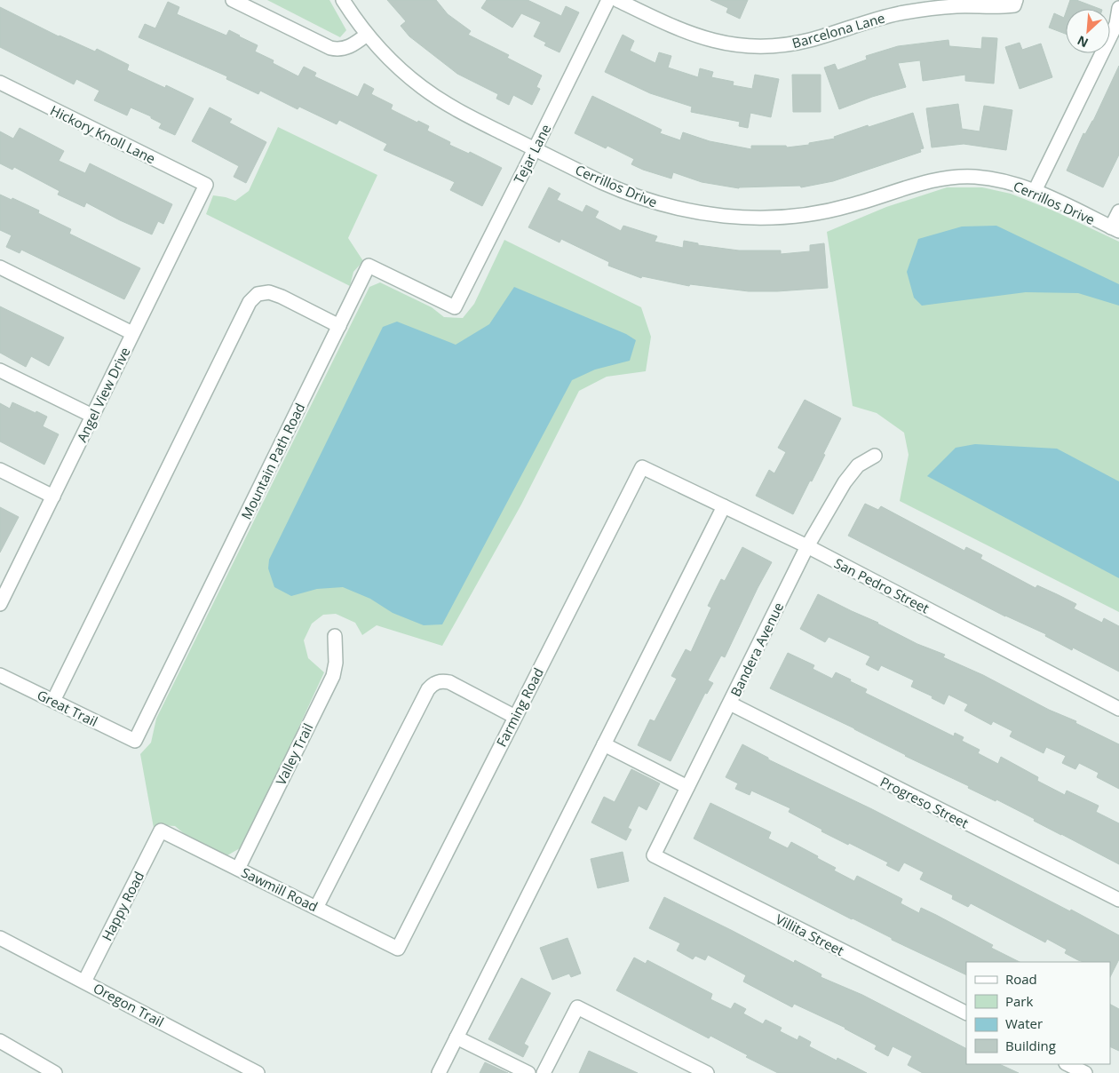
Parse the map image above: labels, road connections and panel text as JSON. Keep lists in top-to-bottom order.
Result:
{
  "streets": {
    "street": [
      "Barcelona Lane",
      "Hickory Knoll Lane",
      "Tejar Lane",
      "Cerrillos Drive",
      "Angel View Drive",
      "Mountain Path Road",
      "San Pedro Street",
      "Bandera Avenue",
      "Farming Road",
      "Great Trail",
      "Valley Trail",
      "Progreso Street",
      "Sawmill Road",
      "Happy Road",
      "Villita Street",
      "Oregon Trail"
    ]
  },
  "crossings": [
    ["Hickory Knoll Lane", "Angel View Drive"],
    ["Tejar Lane", "Cerrillos Drive"],
    ["Tejar Lane", "Mountain Path Road"],
    ["Mountain Path Road", "Great Trail"],
    ["San Pedro Street", "Bandera Avenue"],
    ["San Pedro Street", "Farming Road"],
    ["Bandera Avenue", "Progreso Street"],
    ["Bandera Avenue", "Villita Street"],
    ["Farming Road", "Sawmill Road"],
    ["Valley Trail", "Sawmill Road"],
    ["Sawmill Road", "Happy Road"],
    ["Happy Road", "Oregon Trail"]
  ],
  "legend": [
    "Road",
    "Park",
    "Water",
    "Building"
  ],
  "north": "bottom left"
}
